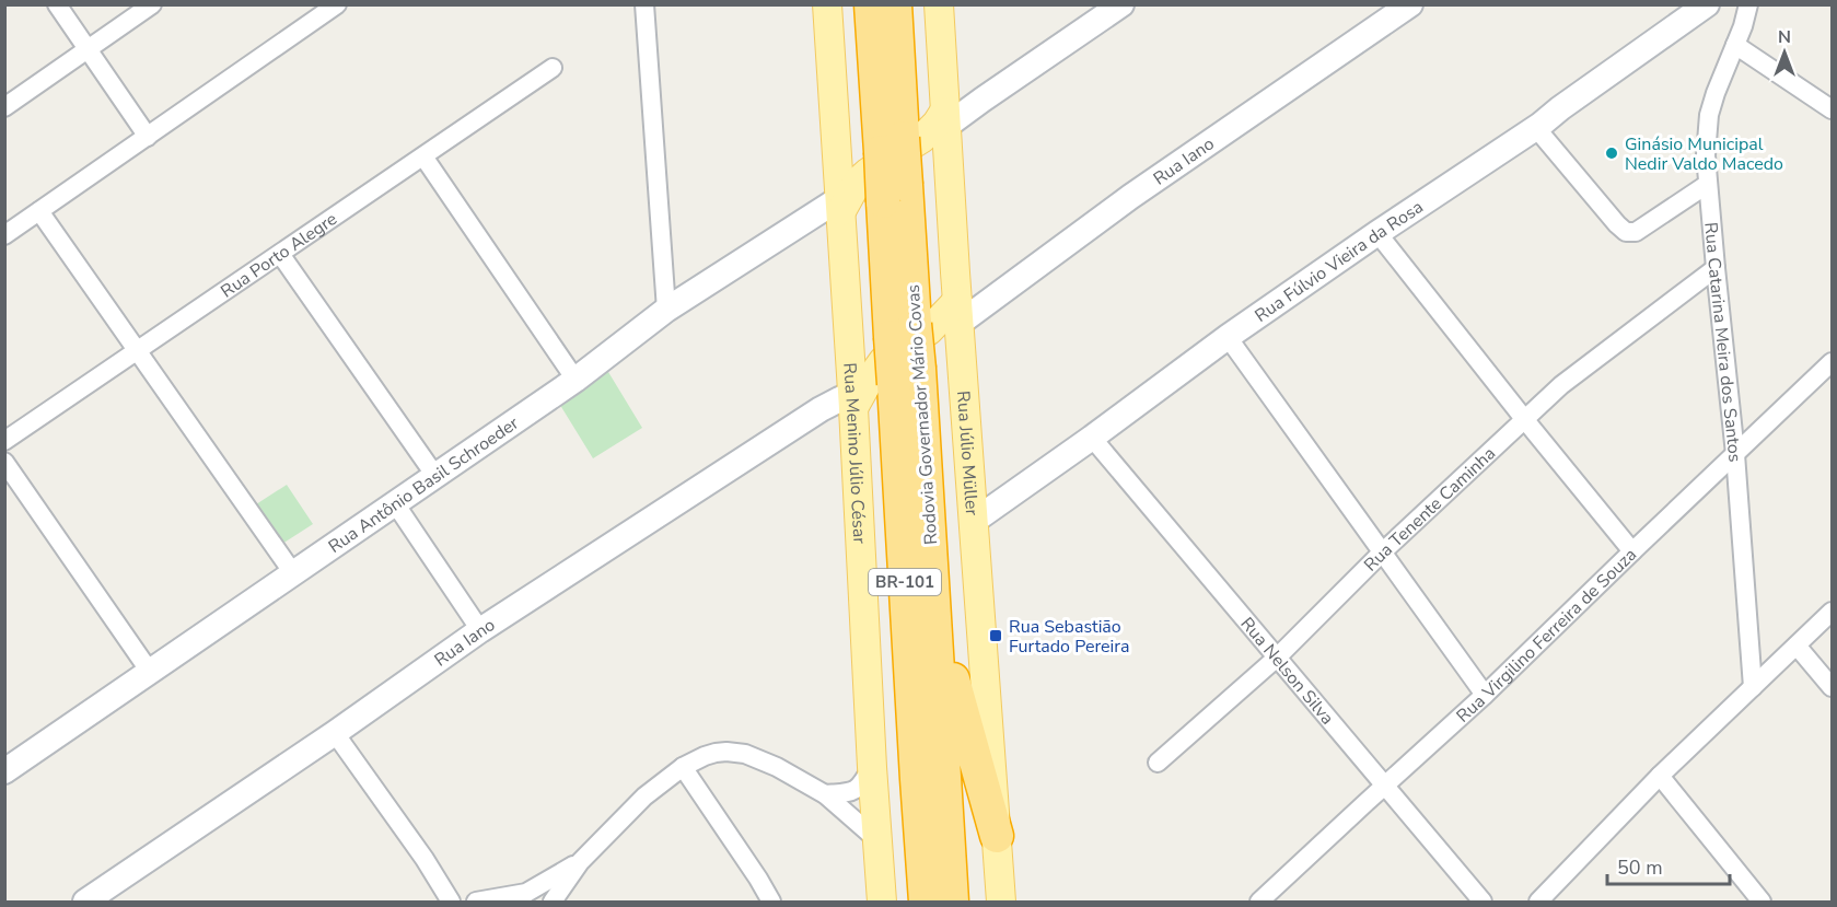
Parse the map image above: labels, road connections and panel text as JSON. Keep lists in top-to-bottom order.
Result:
{
  "streets": {
    "highway": ["Rodovia Governador Mário Covas", "BR-101"],
    "main road": [
      "Rua Iano",
      "Rua Menino Júlio César",
      "Rua Júlio Müller",
      "Rua Antônio Basil Schroeder"
    ],
    "street": [
      "Rua Porto Alegre",
      "Rua Fúlvio Vieira da Rosa",
      "Rua Catarina Meira dos Santos",
      "Rua Tenente Caminha",
      "Rua Virgilino Ferreira de Souza",
      "Rua Nelson Silva"
    ]
  },
  "crossings": [
    ["Rua Iano", "Rodovia Governador Mário Covas"],
    ["Rua Iano", "Rua Menino Júlio César"],
    ["Rua Iano", "Rua Júlio Müller"],
    ["Rua Fúlvio Vieira da Rosa", "Rua Júlio Müller"],
    ["Rua Fúlvio Vieira da Rosa", "Rua Nelson Silva"],
    ["Rua Catarina Meira dos Santos", "Rua Tenente Caminha"],
    ["Rua Catarina Meira dos Santos", "Rua Virgilino Ferreira de Souza"],
    ["Rodovia Governador Mário Covas", "Rua Júlio Müller"],
    ["Rodovia Governador Mário Covas", "Rua Antônio Basil Schroeder"],
    ["Rua Menino Júlio César", "Rua Antônio Basil Schroeder"],
    ["Rua Júlio Müller", "Rua Antônio Basil Schroeder"],
    ["Rua Tenente Caminha", "Rua Nelson Silva"],
    ["Rua Virgilino Ferreira de Souza", "Rua Nelson Silva"]
  ],
  "places": {
    "other": ["Ginásio Municipal Nedir Valdo Macedo"],
    "transit": ["Rua Sebastião Furtado Pereira"]
  },
  "scale_bar": "50 m",
  "north": "top"
}
